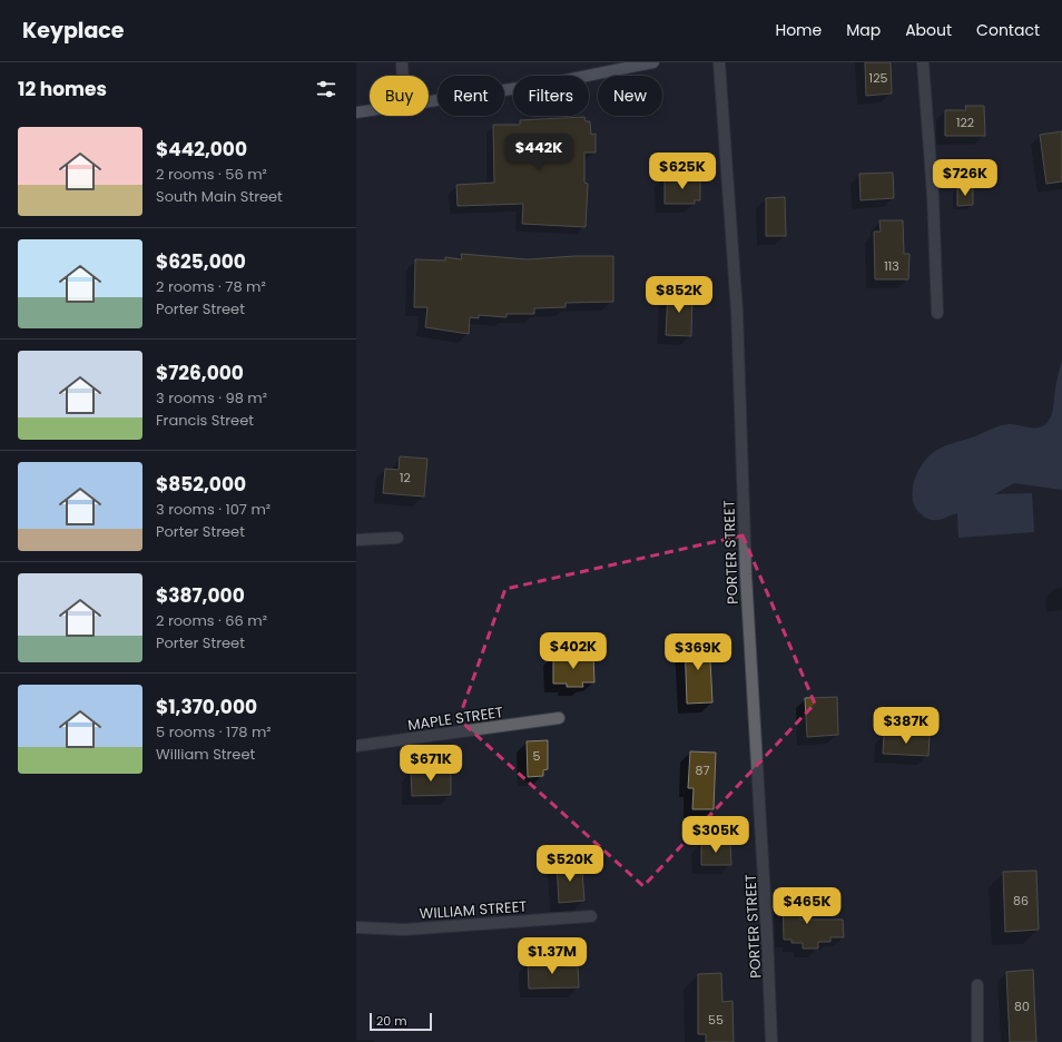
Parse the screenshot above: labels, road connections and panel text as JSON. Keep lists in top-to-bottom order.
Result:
{
  "streets": {
    "street": ["PORTER STREET", "MAPLE STREET", "WILLIAM STREET"]
  },
  "house_numbers": [
    "125",
    "122",
    "113",
    "12",
    "5",
    "87",
    "86",
    "80",
    "55"
  ],
  "scale_bar": "20 m",
  "page": {
    "header": "Keyplace",
    "nav": [
      "Home",
      "Map",
      "About",
      "Contact"
    ],
    "heading": "12 homes",
    "chip": [
      "Buy",
      "Rent",
      "Filters",
      "New"
    ],
    "list": [
      {
        "name": "$442,000",
        "note": "2 rooms · 56 m² · South Main Street"
      },
      {
        "name": "$625,000",
        "note": "2 rooms · 78 m² · Porter Street"
      },
      {
        "name": "$726,000",
        "note": "3 rooms · 98 m² · Francis Street"
      },
      {
        "name": "$852,000",
        "note": "3 rooms · 107 m² · Porter Street"
      },
      {
        "name": "$387,000",
        "note": "2 rooms · 66 m² · Porter Street"
      },
      {
        "name": "$1,370,000",
        "note": "5 rooms · 178 m² · William Street"
      }
    ],
    "price": [
      "$442K",
      "$625K",
      "$726K",
      "$852K",
      "$402K",
      "$369K",
      "$387K",
      "$671K",
      "$305K",
      "$520K",
      "$465K",
      "$1.37M"
    ],
    "scale": "20 m"
  }
}
